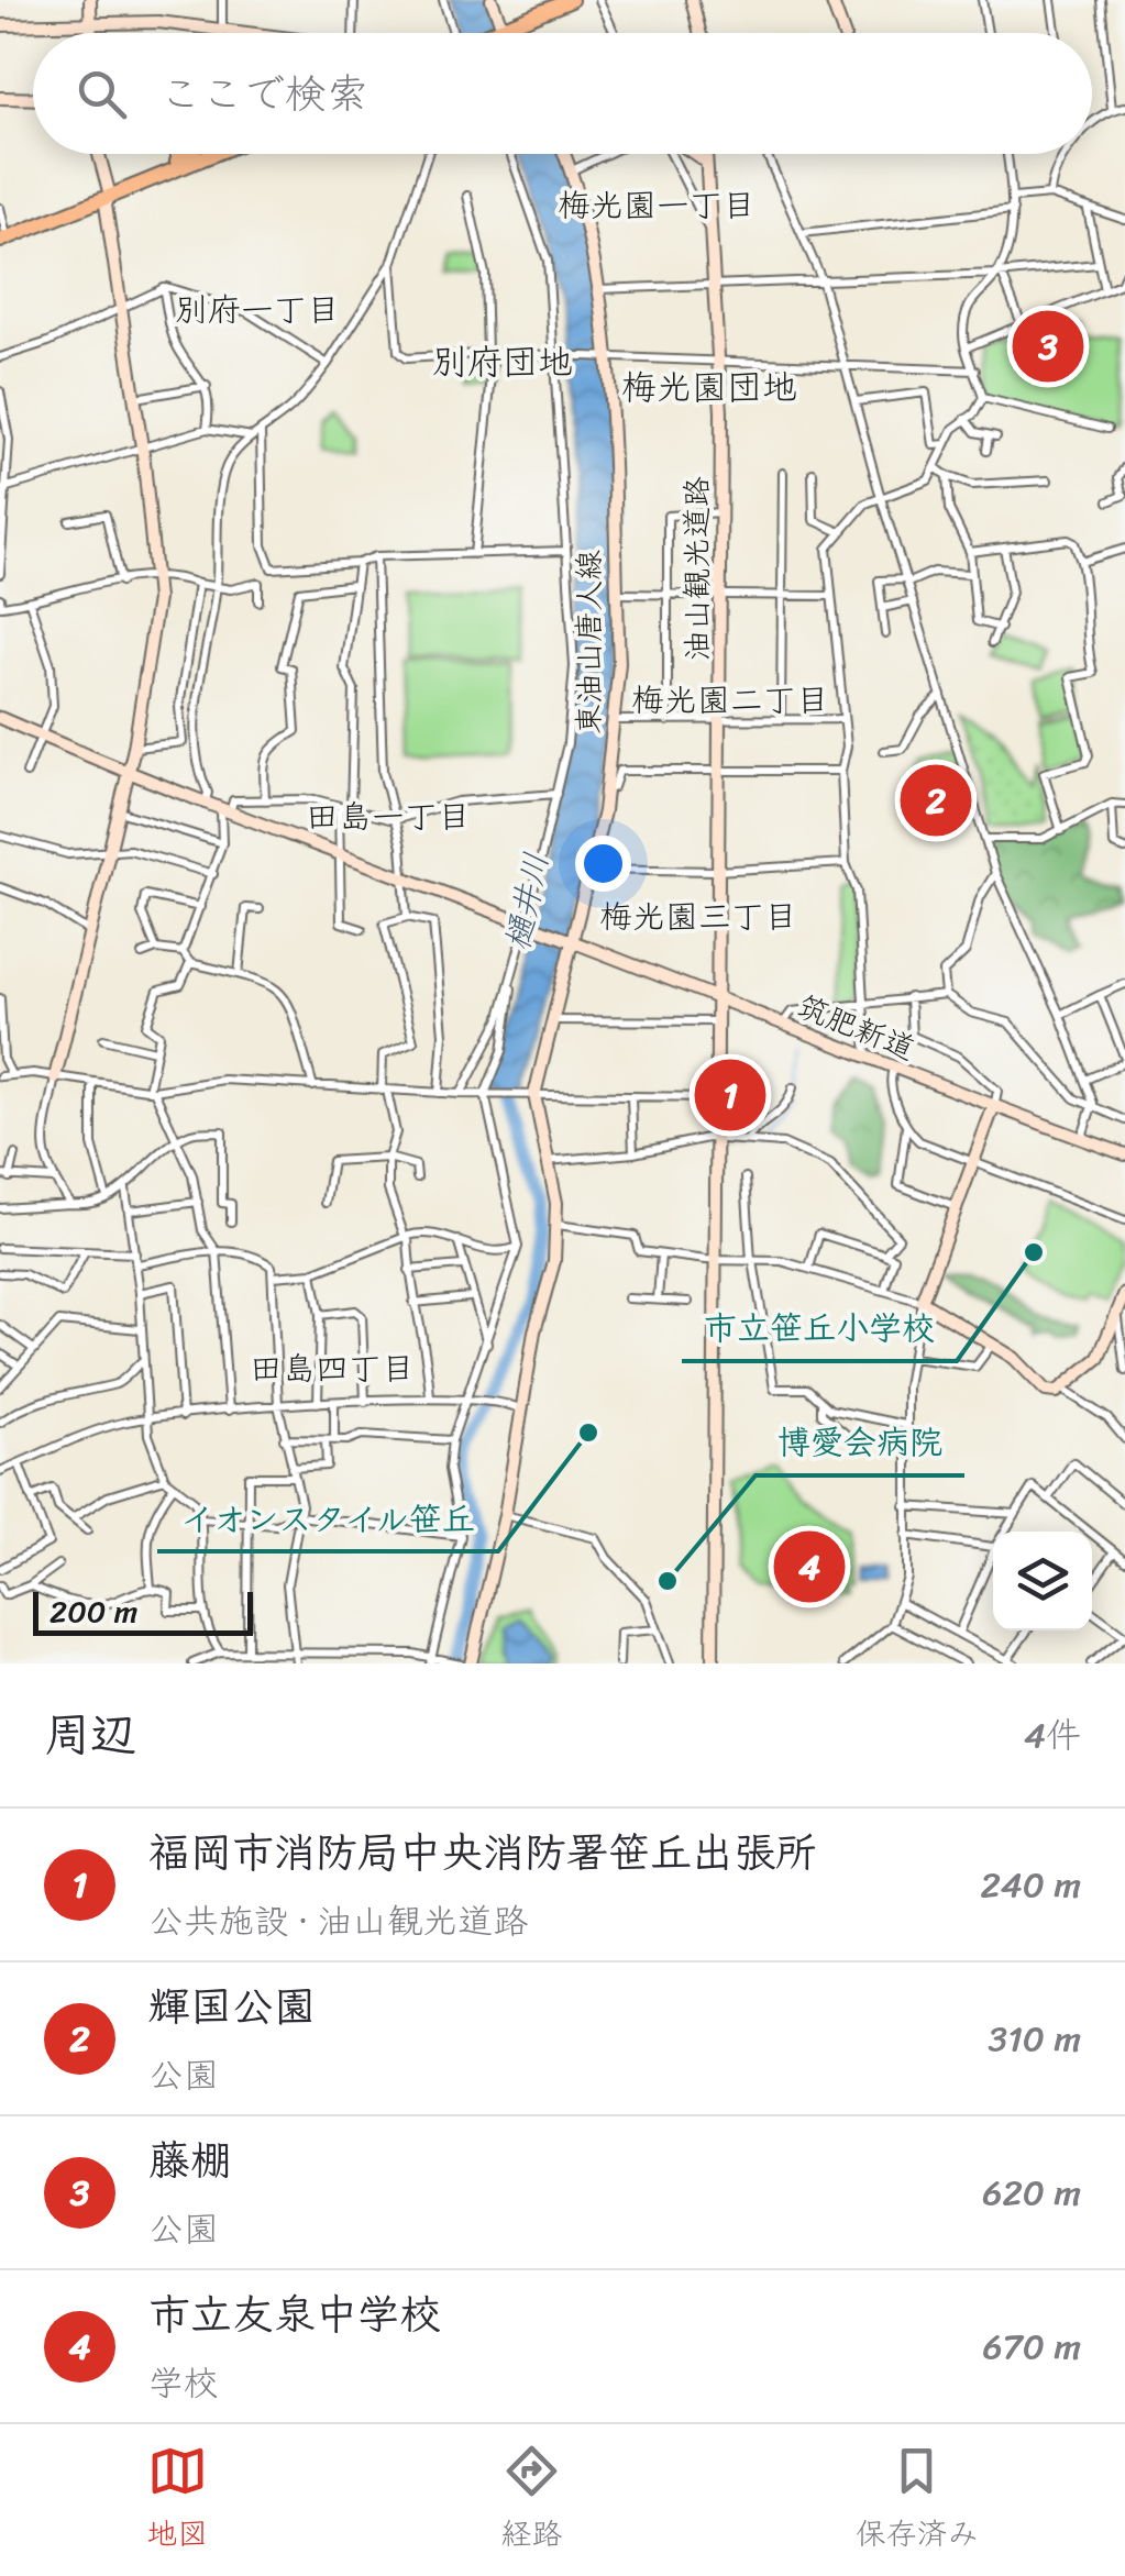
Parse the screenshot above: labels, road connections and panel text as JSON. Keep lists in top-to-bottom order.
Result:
{
  "streets": {
    "street": ["油山観光道路", "東油山唐人線", "筑肥新道"]
  },
  "crossings": [
    ["油山観光道路", "筑肥新道"],
    ["東油山唐人線", "筑肥新道"]
  ],
  "districts": [
    "梅光園一丁目",
    "別府一丁目",
    "別府団地",
    "梅光園団地",
    "梅光園二丁目",
    "田島一丁目",
    "梅光園三丁目",
    "田島四丁目"
  ],
  "water": ["樋井川"],
  "places": ["市立笹丘小学校", "イオンスタイル笹丘", "博愛会病院"],
  "scale_bar": "200 m",
  "page": {
    "search": "ここで検索",
    "pins": [
      "3",
      "2",
      "1",
      "4"
    ],
    "scale": "200 m",
    "heading": ["周辺", "4件"],
    "list": [
      {
        "mark": "1",
        "name": "福岡市消防局中央消防署笹丘出張所",
        "note": "公共施設 · 油山観光道路",
        "value": "240 m"
      },
      {
        "mark": "2",
        "name": "輝国公園",
        "note": "公園",
        "value": "310 m"
      },
      {
        "mark": "3",
        "name": "藤棚",
        "note": "公園",
        "value": "620 m"
      },
      {
        "mark": "4",
        "name": "市立友泉中学校",
        "note": "学校",
        "value": "670 m"
      }
    ],
    "nav": ["地図", "経路", "保存済み"]
  }
}
